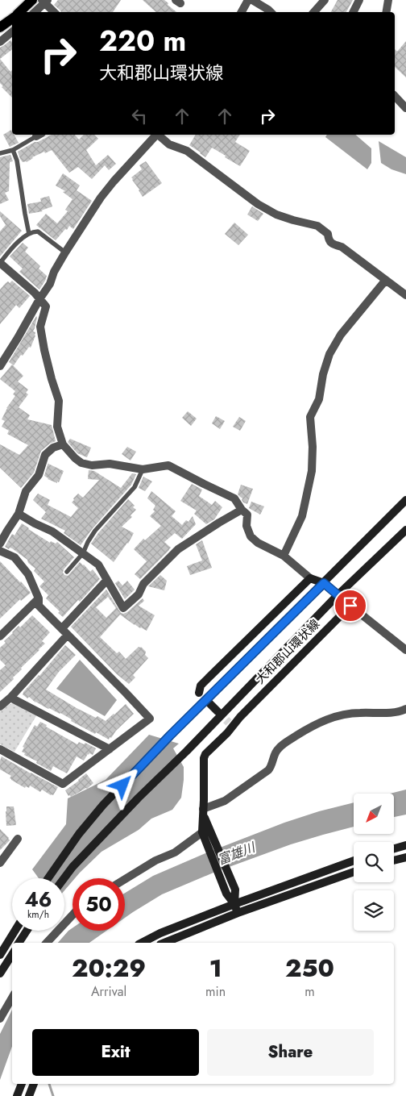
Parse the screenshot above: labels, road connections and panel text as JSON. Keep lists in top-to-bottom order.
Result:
{
  "streets": {
    "main road": ["大和郡山環状線"]
  },
  "water": ["富雄川"],
  "north": "bottom left",
  "page": {
    "turn": ["220 m", "大和郡山環状線"],
    "speed": "46 km/h",
    "limit": "50",
    "eta": [
      "20:29",
      "Arrival",
      "1",
      "min",
      "250",
      "m"
    ],
    "buttons": ["Exit", "Share"]
  }
}
